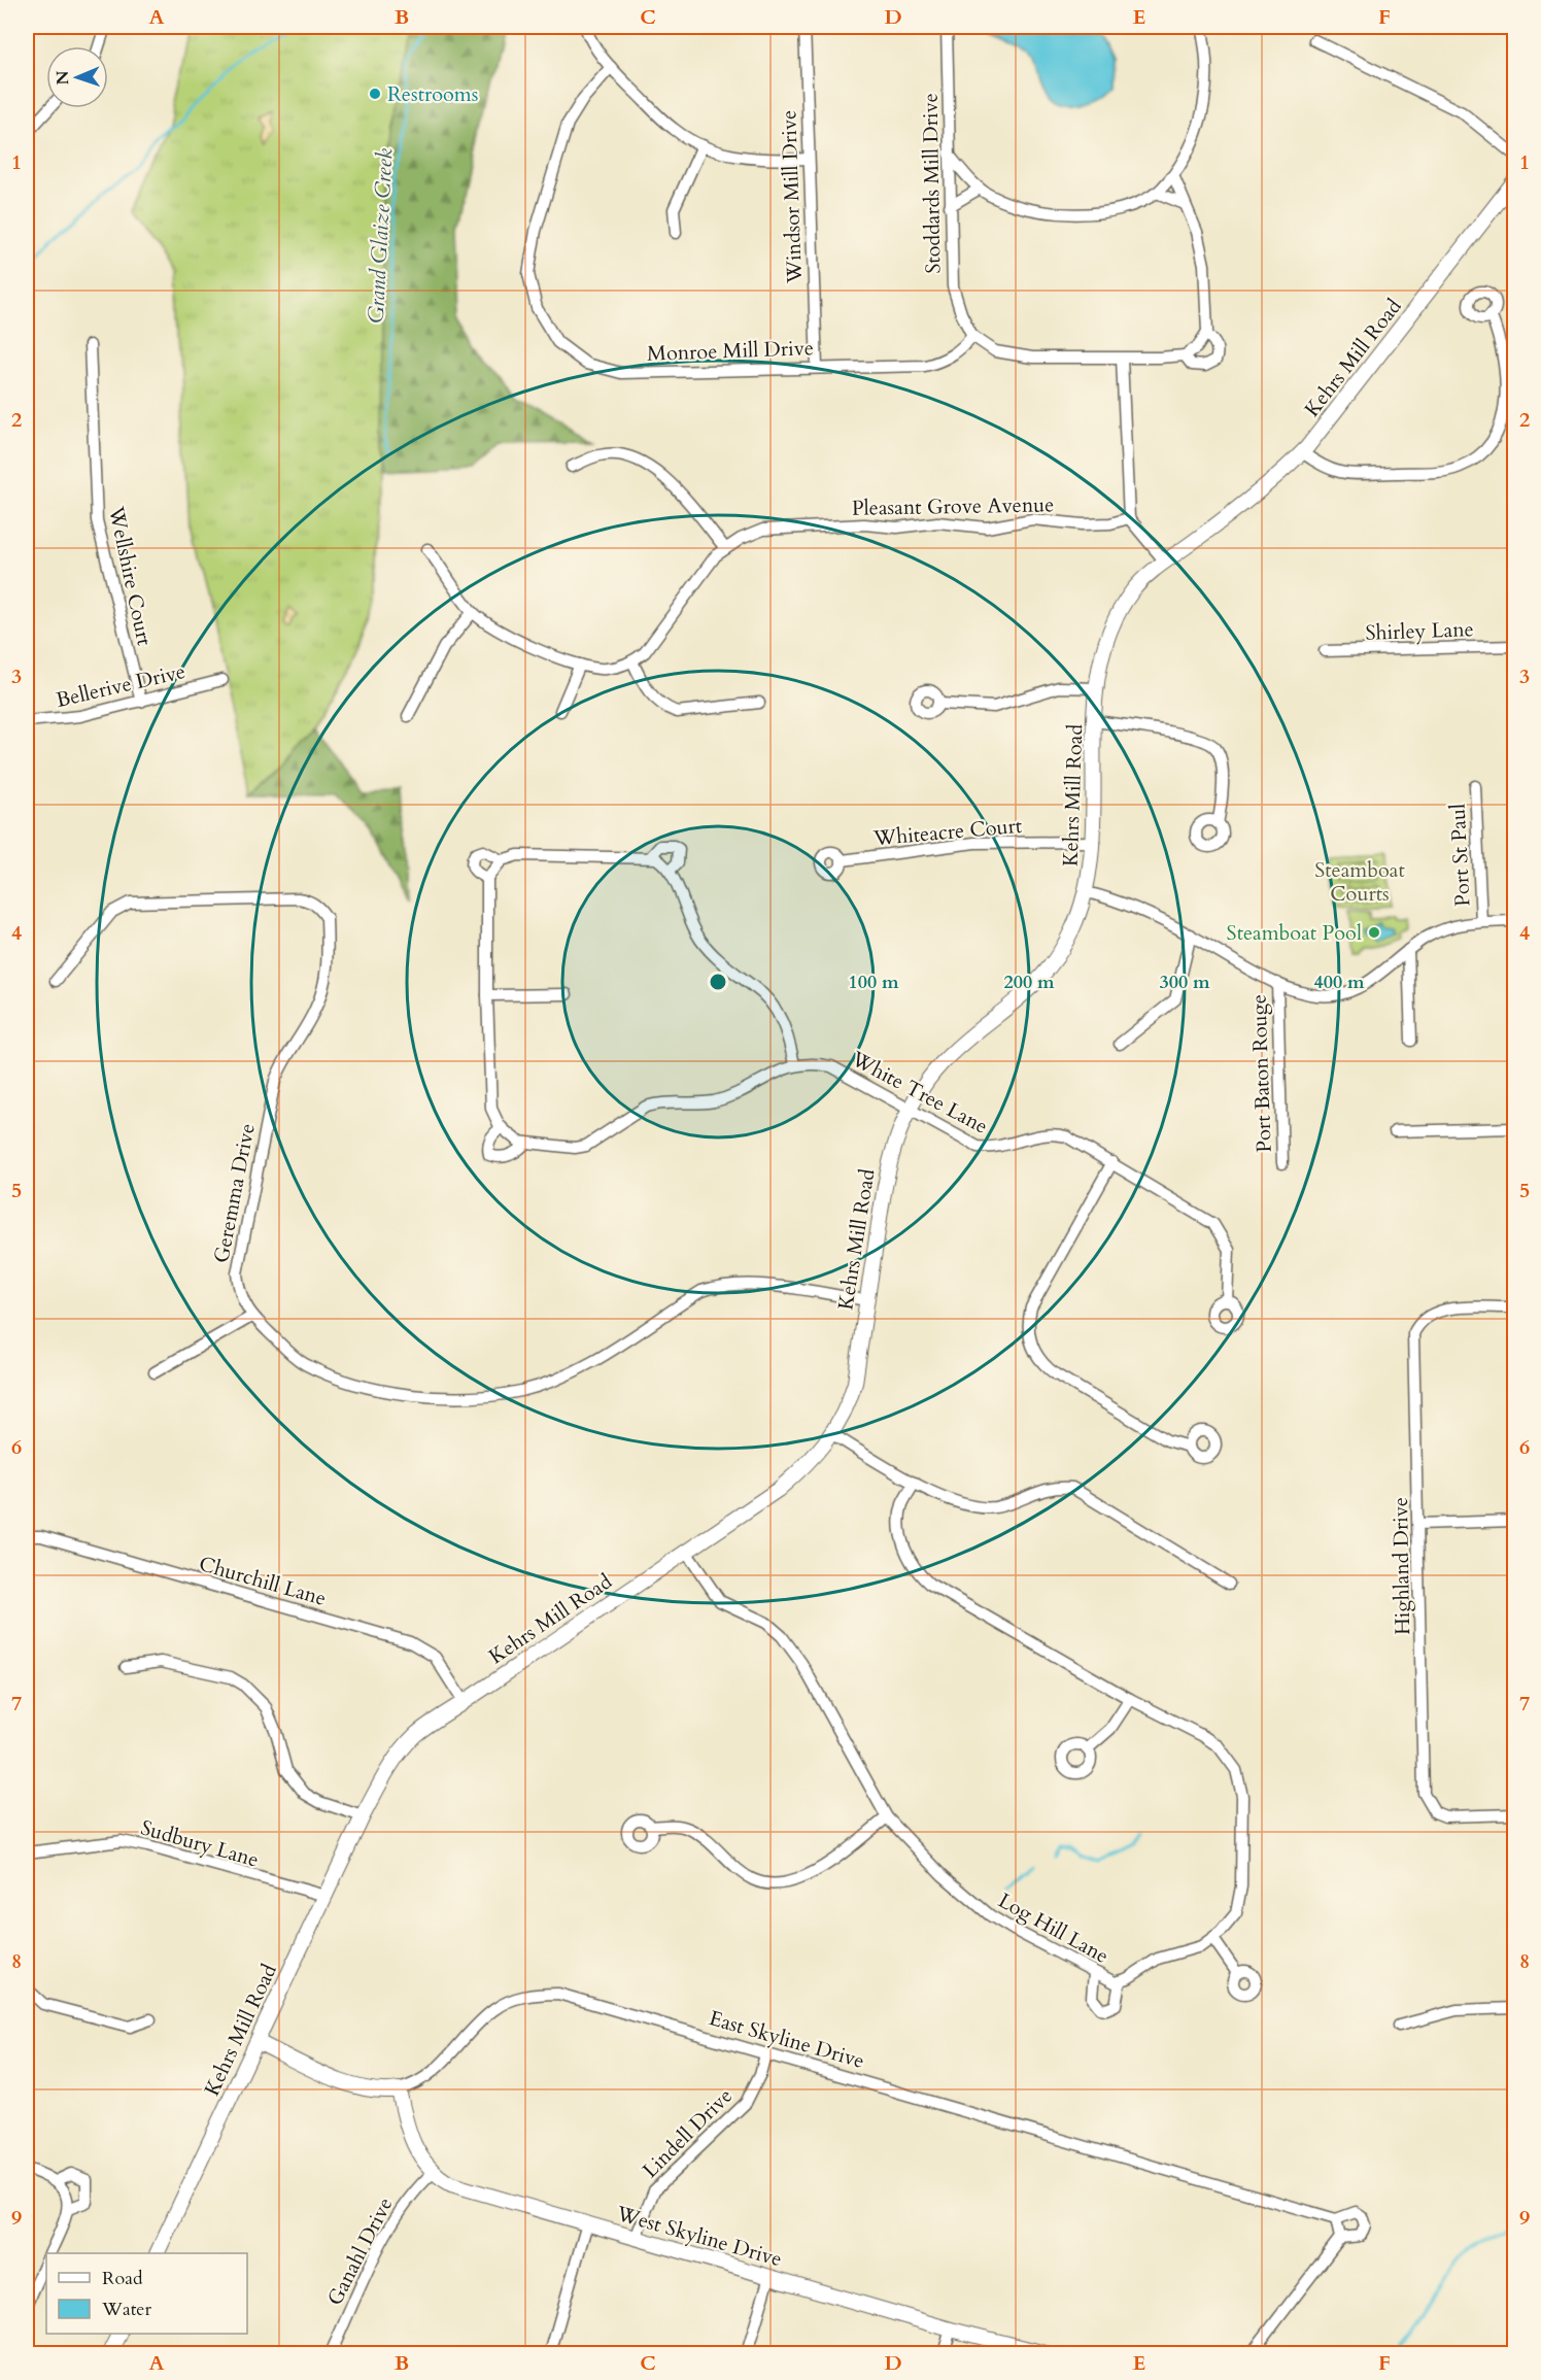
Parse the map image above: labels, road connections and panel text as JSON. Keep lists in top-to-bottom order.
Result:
{
  "streets": {
    "street": [
      "Stoddards Mill Drive",
      "Windsor Mill Drive",
      "Monroe Mill Drive",
      "Kehrs Mill Road",
      "Pleasant Grove Avenue",
      "Wellshire Court",
      "Shirley Lane",
      "Bellerive Drive",
      "Whiteacre Court",
      "Port St Paul",
      "Port Baton Rouge",
      "White Tree Lane",
      "Geremma Drive",
      "Highland Drive",
      "Churchill Lane",
      "Sudbury Lane",
      "Log Hill Lane",
      "East Skyline Drive",
      "Lindell Drive",
      "West Skyline Drive",
      "Ganahl Drive"
    ]
  },
  "crossings": [
    ["Stoddards Mill Drive", "Monroe Mill Drive"],
    ["Windsor Mill Drive", "Monroe Mill Drive"],
    ["Kehrs Mill Road", "Whiteacre Court"],
    ["Kehrs Mill Road", "White Tree Lane"],
    ["Kehrs Mill Road", "Geremma Drive"],
    ["Kehrs Mill Road", "Churchill Lane"],
    ["Kehrs Mill Road", "Sudbury Lane"],
    ["Kehrs Mill Road", "Log Hill Lane"],
    ["Kehrs Mill Road", "East Skyline Drive"],
    ["Wellshire Court", "Bellerive Drive"],
    ["East Skyline Drive", "Lindell Drive"],
    ["East Skyline Drive", "West Skyline Drive"],
    ["Lindell Drive", "West Skyline Drive"],
    ["West Skyline Drive", "Ganahl Drive"]
  ],
  "water": ["Grand Glaize Creek"],
  "parks": ["Steamboat Courts"],
  "places": ["Restrooms", "Steamboat Pool"],
  "legend": ["Road", "Water"],
  "north": "left",
  "grid": {
    "columns": [
      "A",
      "B",
      "C",
      "D",
      "E",
      "F"
    ],
    "rows": [
      "1",
      "2",
      "3",
      "4",
      "5",
      "6",
      "7",
      "8",
      "9"
    ]
  },
  "rings": [
    "100 m",
    "200 m",
    "300 m",
    "400 m"
  ]
}
